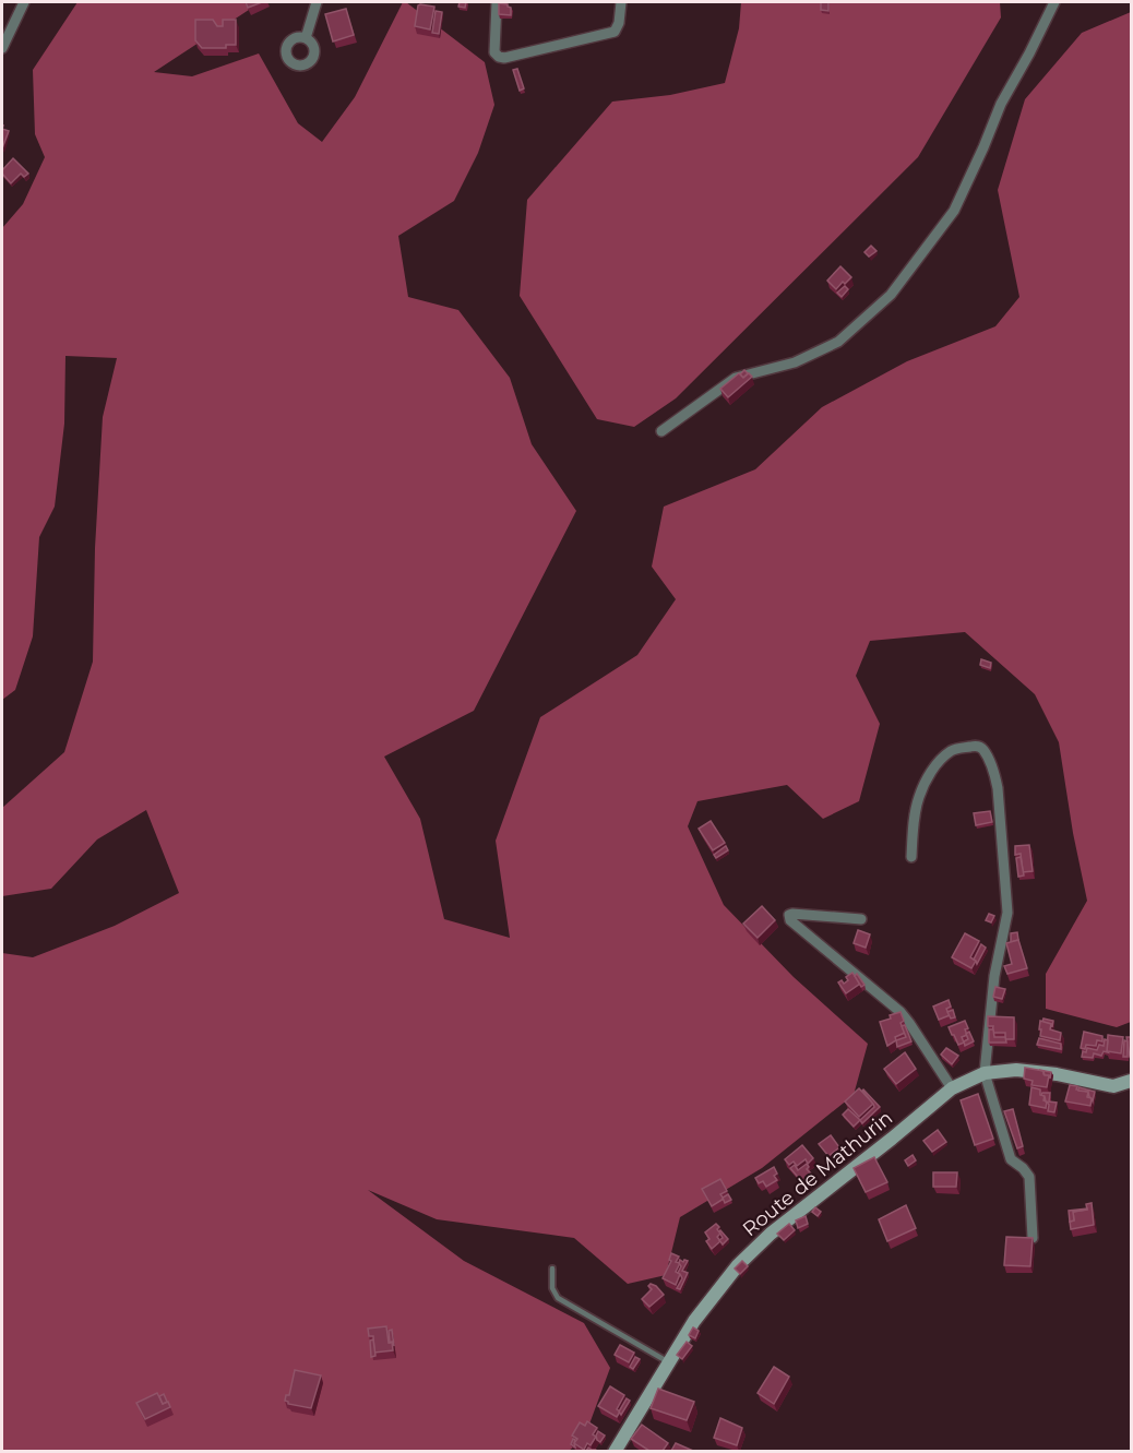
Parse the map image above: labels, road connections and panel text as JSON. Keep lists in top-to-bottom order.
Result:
{
  "streets": {
    "street": ["Route de Mathurin"]
  }
}
